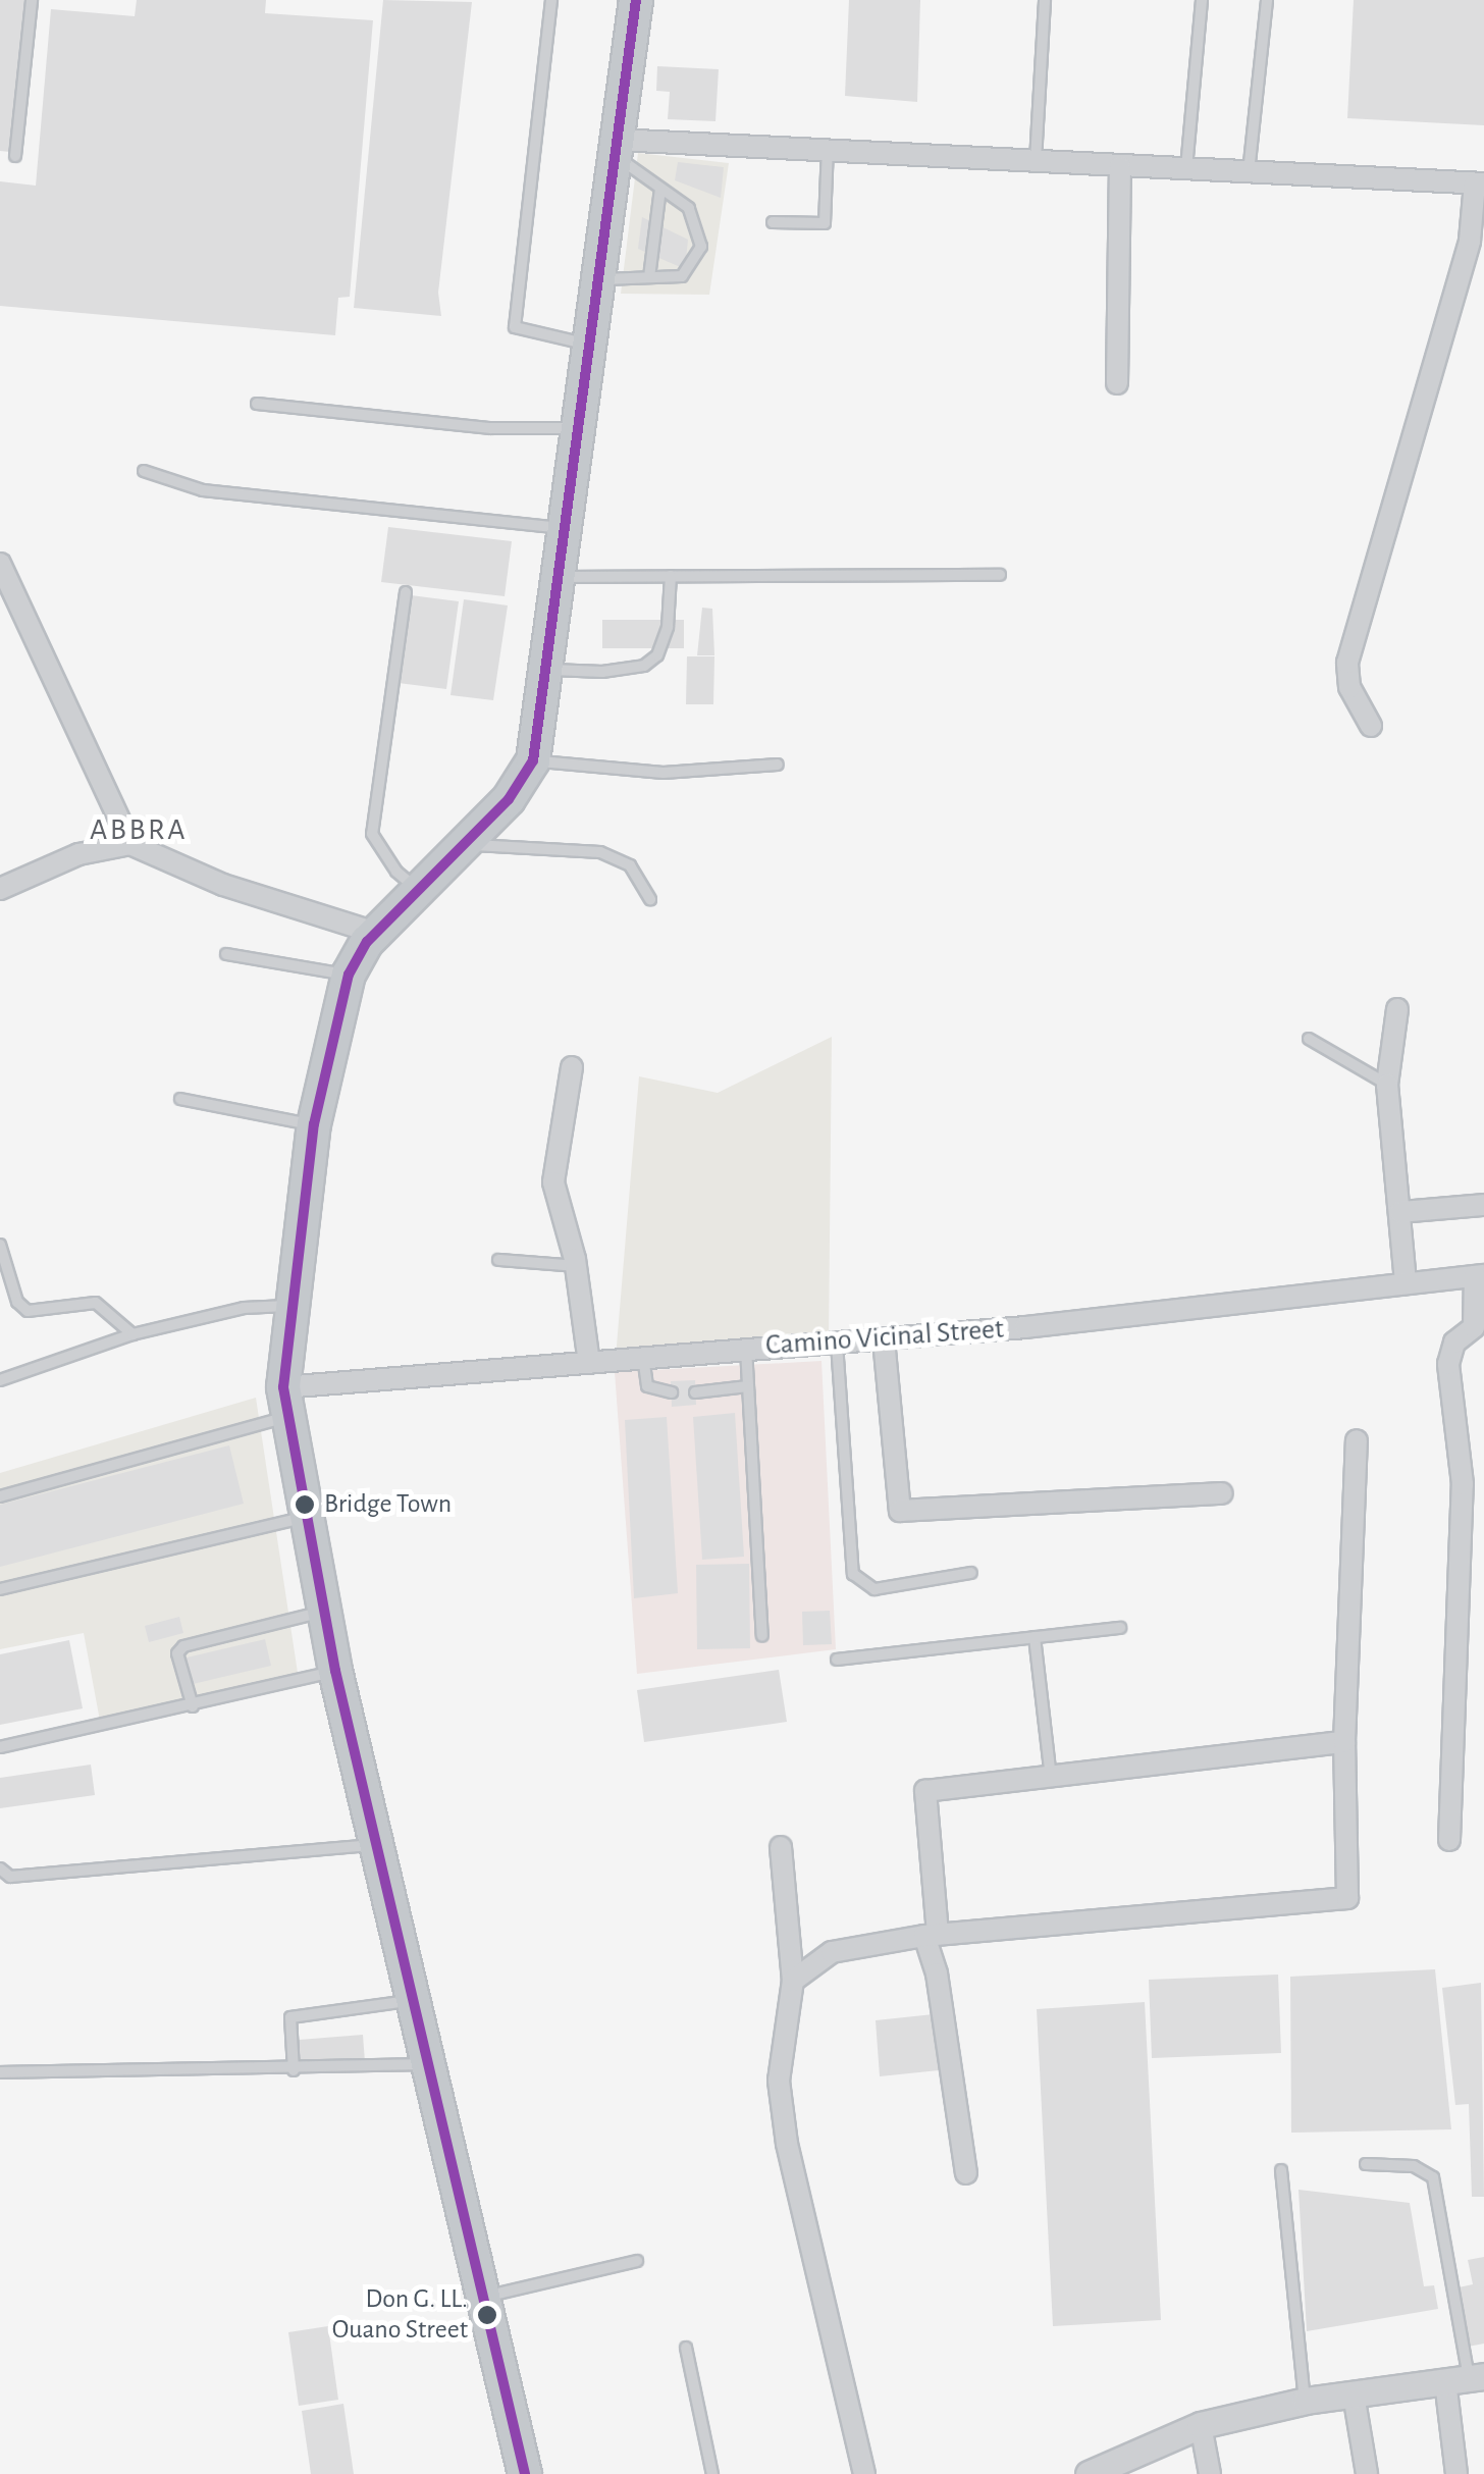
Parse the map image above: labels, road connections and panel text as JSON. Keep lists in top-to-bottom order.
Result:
{
  "streets": {
    "street": ["Camino Vicinal Street"]
  },
  "districts": ["ABBRA"],
  "places": ["Bridge Town", "Don G. LL. Ouano Street"]
}
